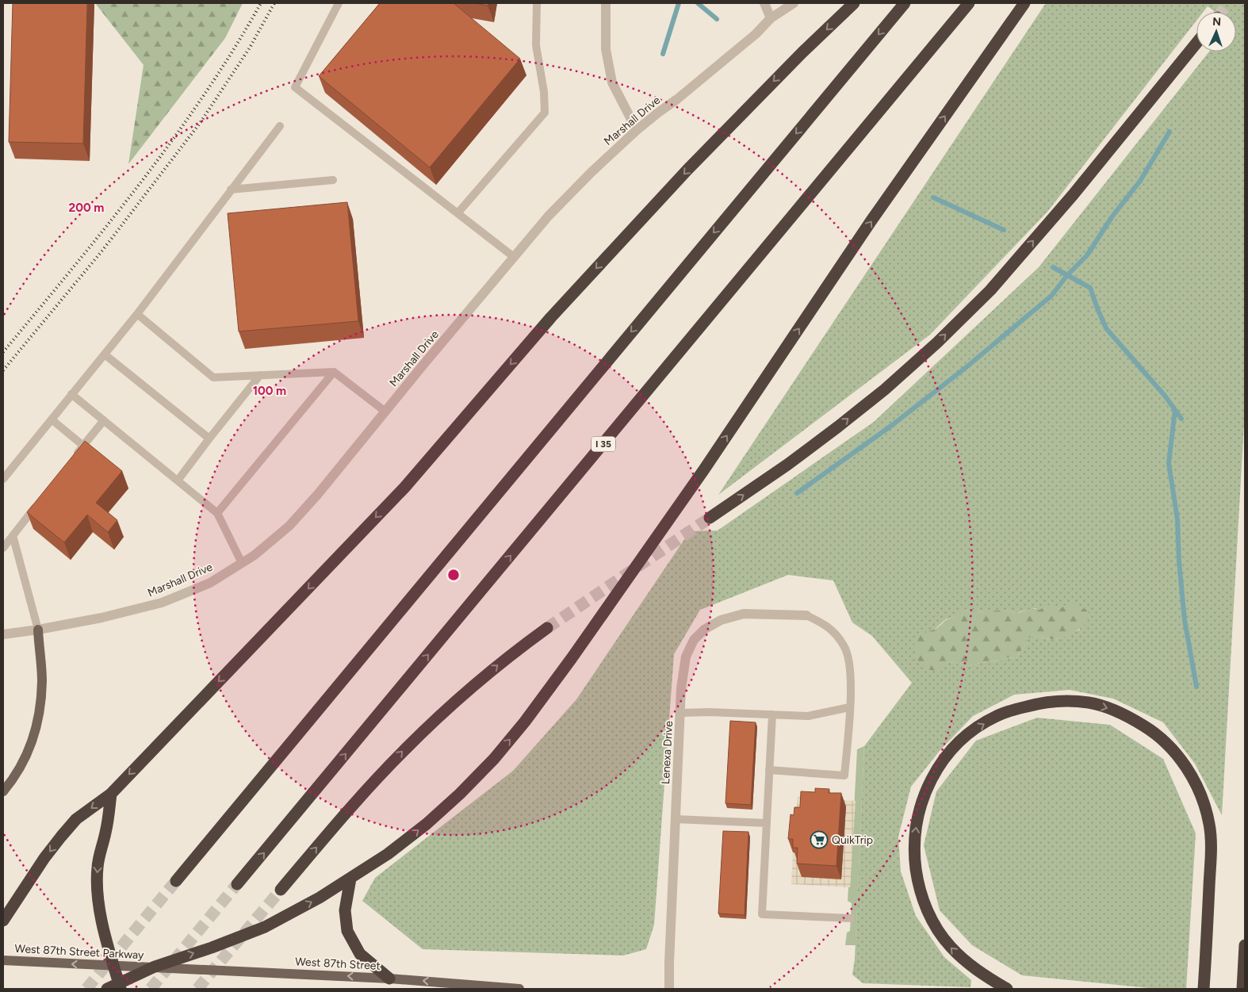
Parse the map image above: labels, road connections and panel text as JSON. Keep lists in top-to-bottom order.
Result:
{
  "streets": {
    "highway": ["I 35"],
    "main road": ["West 87th Street Parkway", "West 87th Street"],
    "street": ["Marshall Drive", "Lenexa Drive"]
  },
  "crossings": [
    ["West 87th Street Parkway", "West 87th Street"]
  ],
  "one_way": ["West 87th Street Parkway", "West 87th Street"],
  "places": {
    "supermarket": ["QuikTrip"]
  },
  "north": "top",
  "rings": ["200 m", "100 m"]
}
